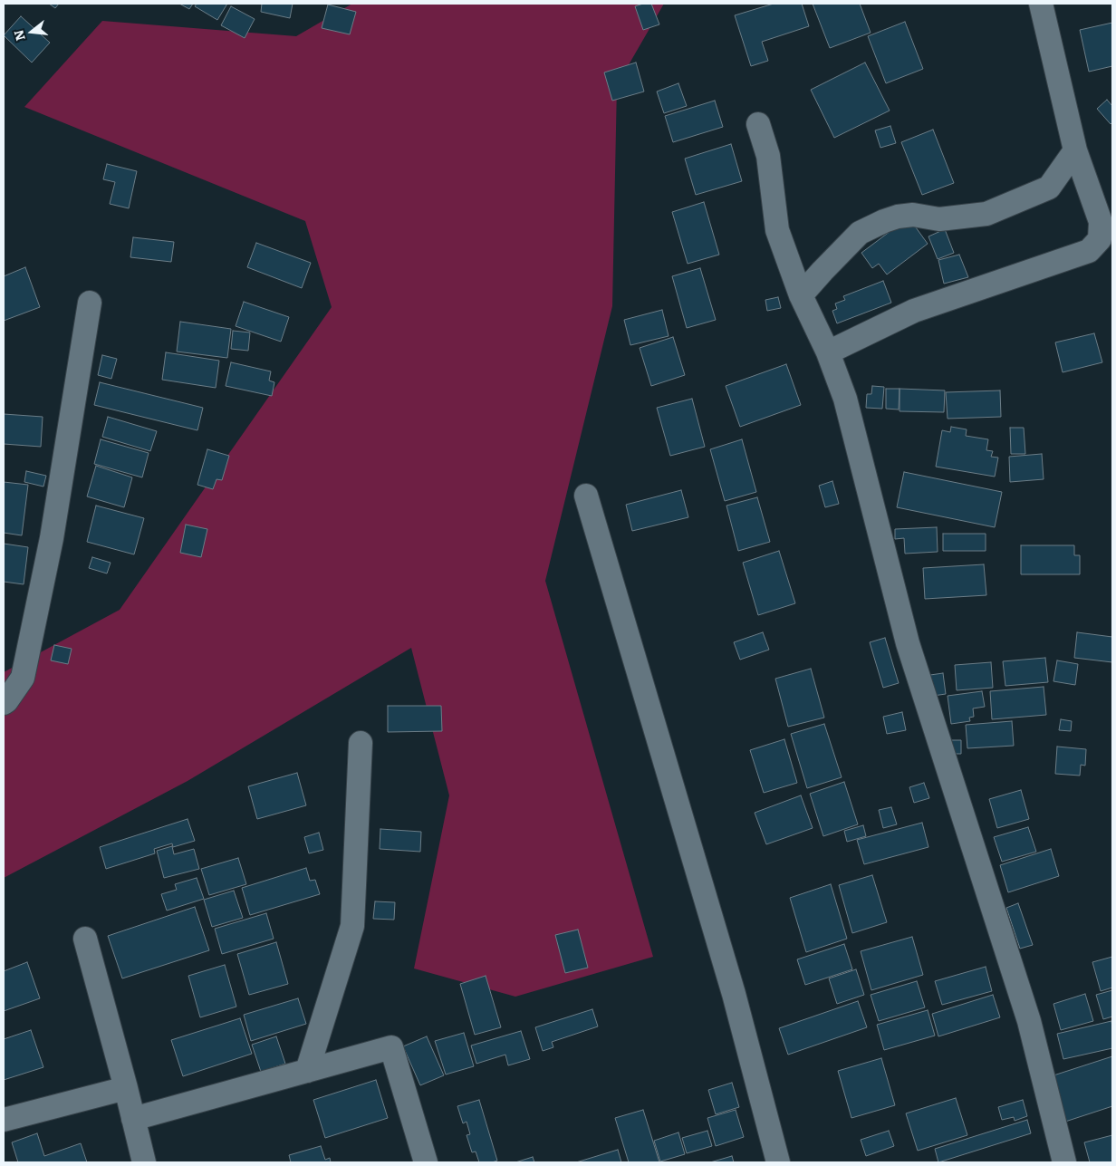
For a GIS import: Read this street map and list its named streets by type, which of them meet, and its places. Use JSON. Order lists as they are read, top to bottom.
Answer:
{
  "north": "left"
}
